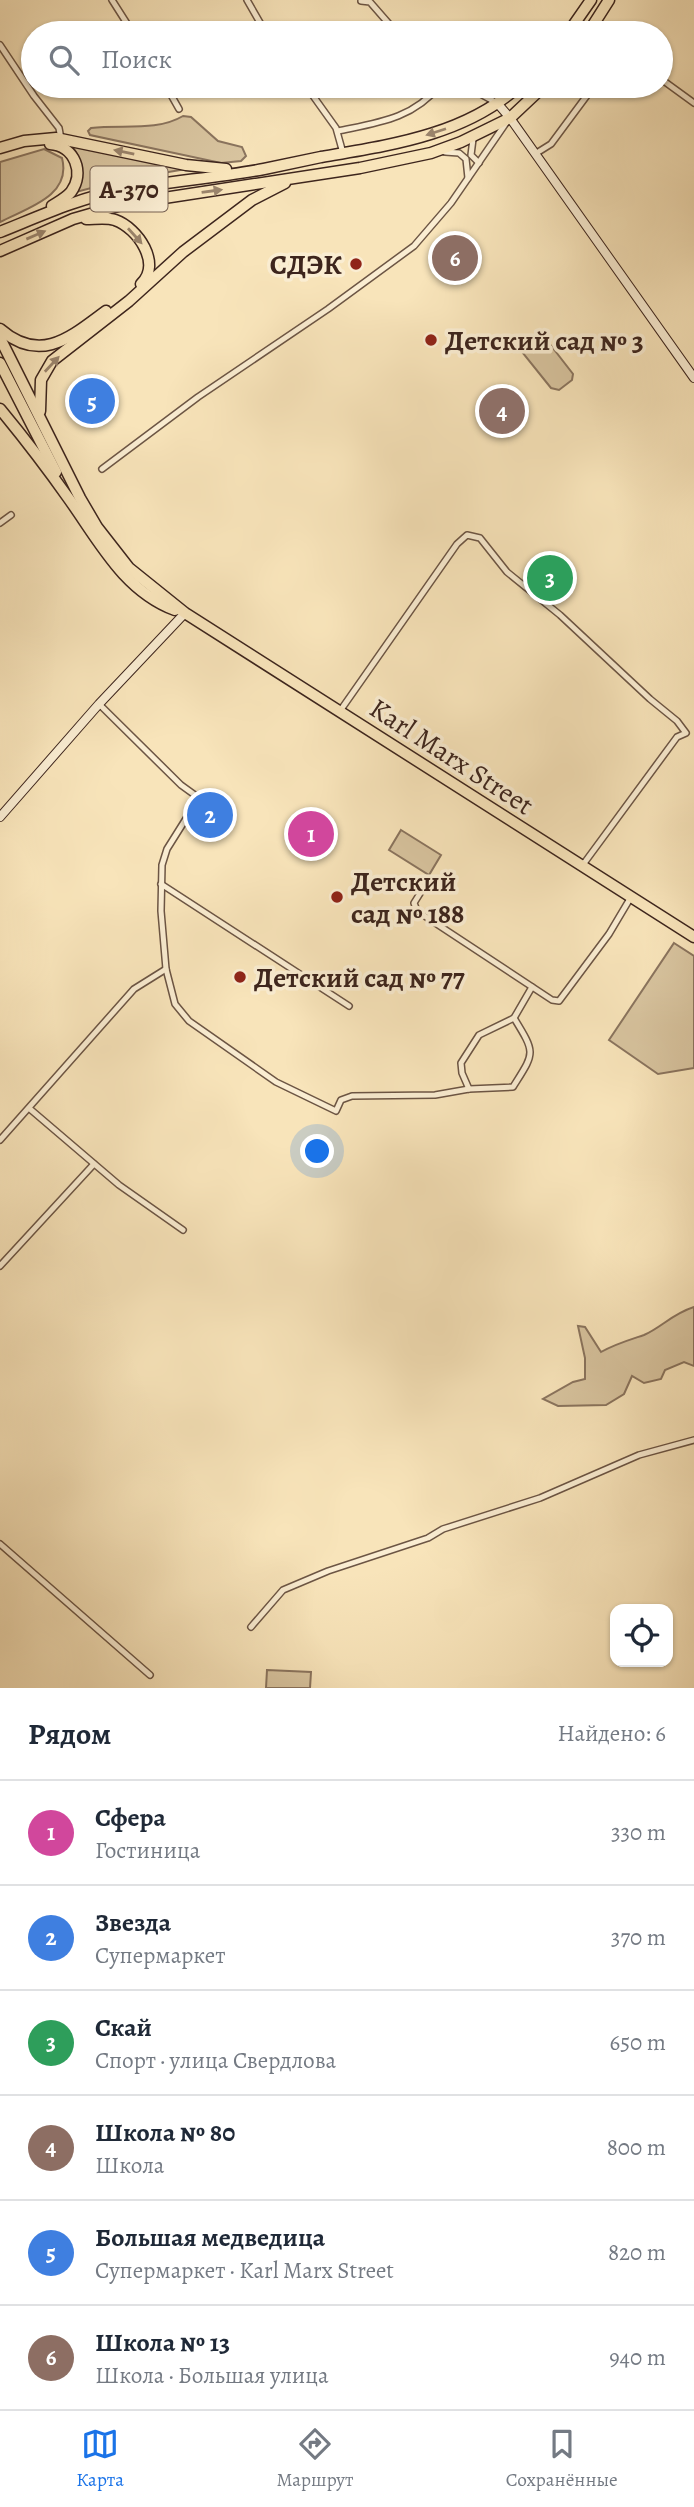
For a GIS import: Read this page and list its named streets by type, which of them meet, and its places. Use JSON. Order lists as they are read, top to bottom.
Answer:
{
  "streets": {
    "highway": ["А-370", "Karl Marx Street"]
  },
  "places": [
    "СДЭК",
    "Детский сад № 3",
    "Детский сад № 188",
    "Детский сад № 77"
  ],
  "page": {
    "search": "Поиск",
    "pins": [
      "6",
      "5",
      "4",
      "3",
      "2",
      "1"
    ],
    "heading": ["Рядом", "Найдено: 6"],
    "list": [
      {
        "mark": "1",
        "name": "Сфера",
        "note": "Гостиница",
        "value": "330 m"
      },
      {
        "mark": "2",
        "name": "Звезда",
        "note": "Супермаркет",
        "value": "370 m"
      },
      {
        "mark": "3",
        "name": "Скай",
        "note": "Спорт · улица Свердлова",
        "value": "650 m"
      },
      {
        "mark": "4",
        "name": "Школа № 80",
        "note": "Школа",
        "value": "800 m"
      },
      {
        "mark": "5",
        "name": "Большая медведица",
        "note": "Супермаркет · Karl Marx Street",
        "value": "820 m"
      },
      {
        "mark": "6",
        "name": "Школа № 13",
        "note": "Школа · Большая улица",
        "value": "940 m"
      }
    ],
    "nav": ["Карта", "Маршрут", "Сохранённые"]
  }
}
